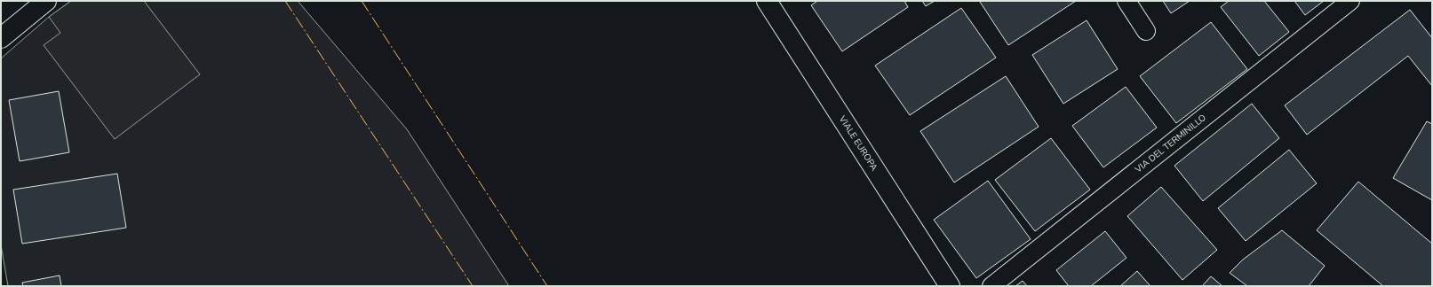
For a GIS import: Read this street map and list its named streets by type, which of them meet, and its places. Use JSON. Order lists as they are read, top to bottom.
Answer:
{
  "streets": {
    "street": ["VIALE EUROPA", "VIA DEL TERMINILLO"]
  }
}
